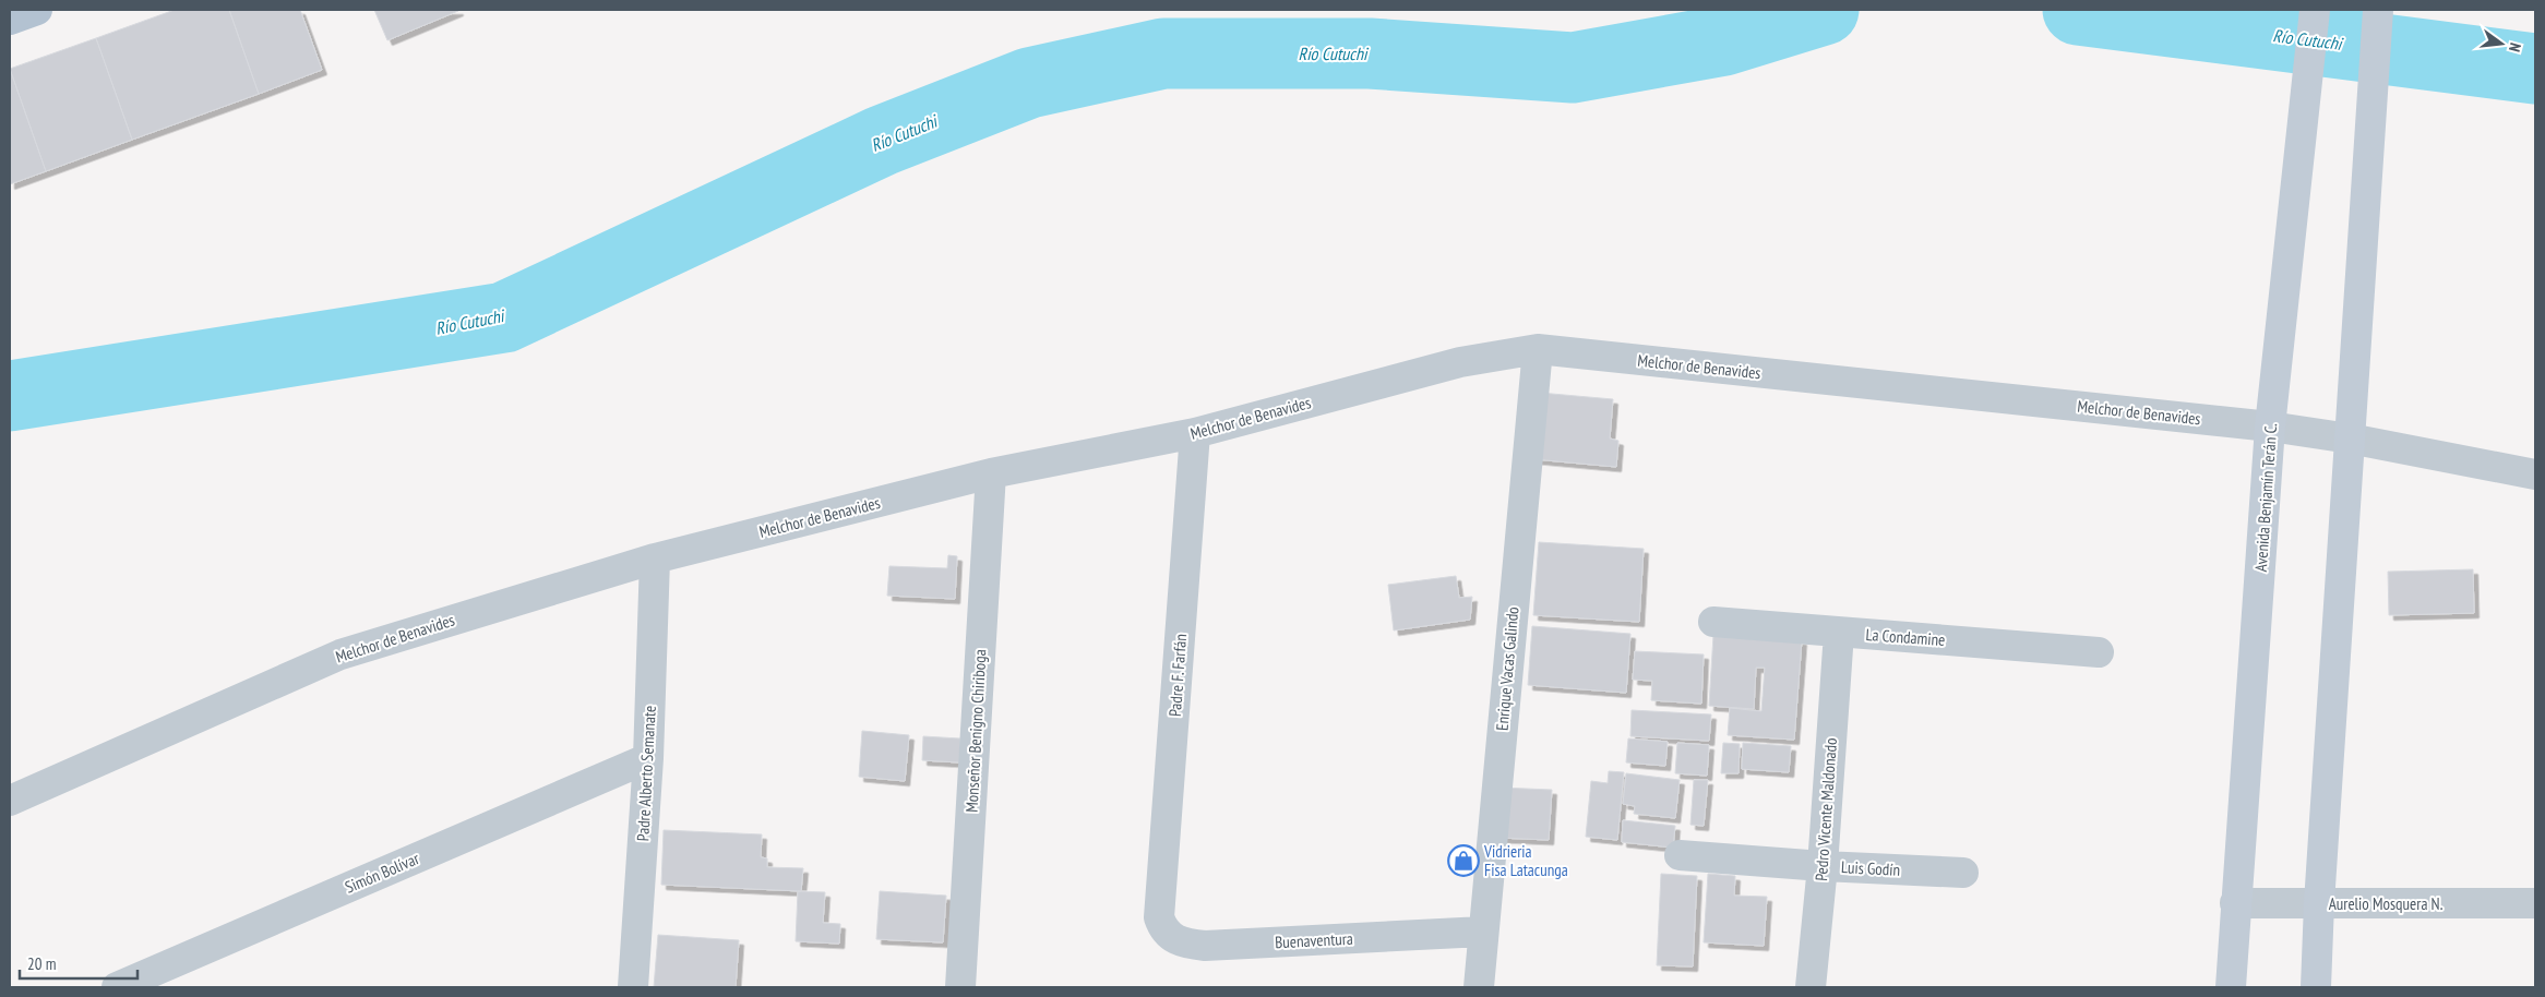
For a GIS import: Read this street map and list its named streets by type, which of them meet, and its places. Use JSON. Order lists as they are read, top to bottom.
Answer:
{
  "streets": {
    "main road": ["Avenida Benjamín Terán C."],
    "street": [
      "Melchor de Benavides",
      "La Condamine",
      "Enrique Vacas Galindo",
      "Padre F. Farfán",
      "Monseñor Benigno Chiriboga",
      "Padre Alberto Semanate",
      "Pedro Vicente Maldonado",
      "Luis Godín",
      "Simón Bolívar",
      "Aurelio Mosquera N.",
      "Buenaventura"
    ]
  },
  "crossings": [
    ["Melchor de Benavides", "Avenida Benjamín Terán C."],
    ["Melchor de Benavides", "Enrique Vacas Galindo"],
    ["Melchor de Benavides", "Padre F. Farfán"],
    ["Melchor de Benavides", "Monseñor Benigno Chiriboga"],
    ["Melchor de Benavides", "Padre Alberto Semanate"],
    ["Avenida Benjamín Terán C.", "Aurelio Mosquera N."],
    ["La Condamine", "Pedro Vicente Maldonado"],
    ["Enrique Vacas Galindo", "Buenaventura"],
    ["Padre F. Farfán", "Buenaventura"],
    ["Padre Alberto Semanate", "Simón Bolívar"],
    ["Pedro Vicente Maldonado", "Luis Godín"]
  ],
  "water": ["Río Cutuchi"],
  "places": {
    "shop": ["Vidrieria Fisa Latacunga"]
  },
  "scale_bar": "20 m",
  "north": "right"
}
